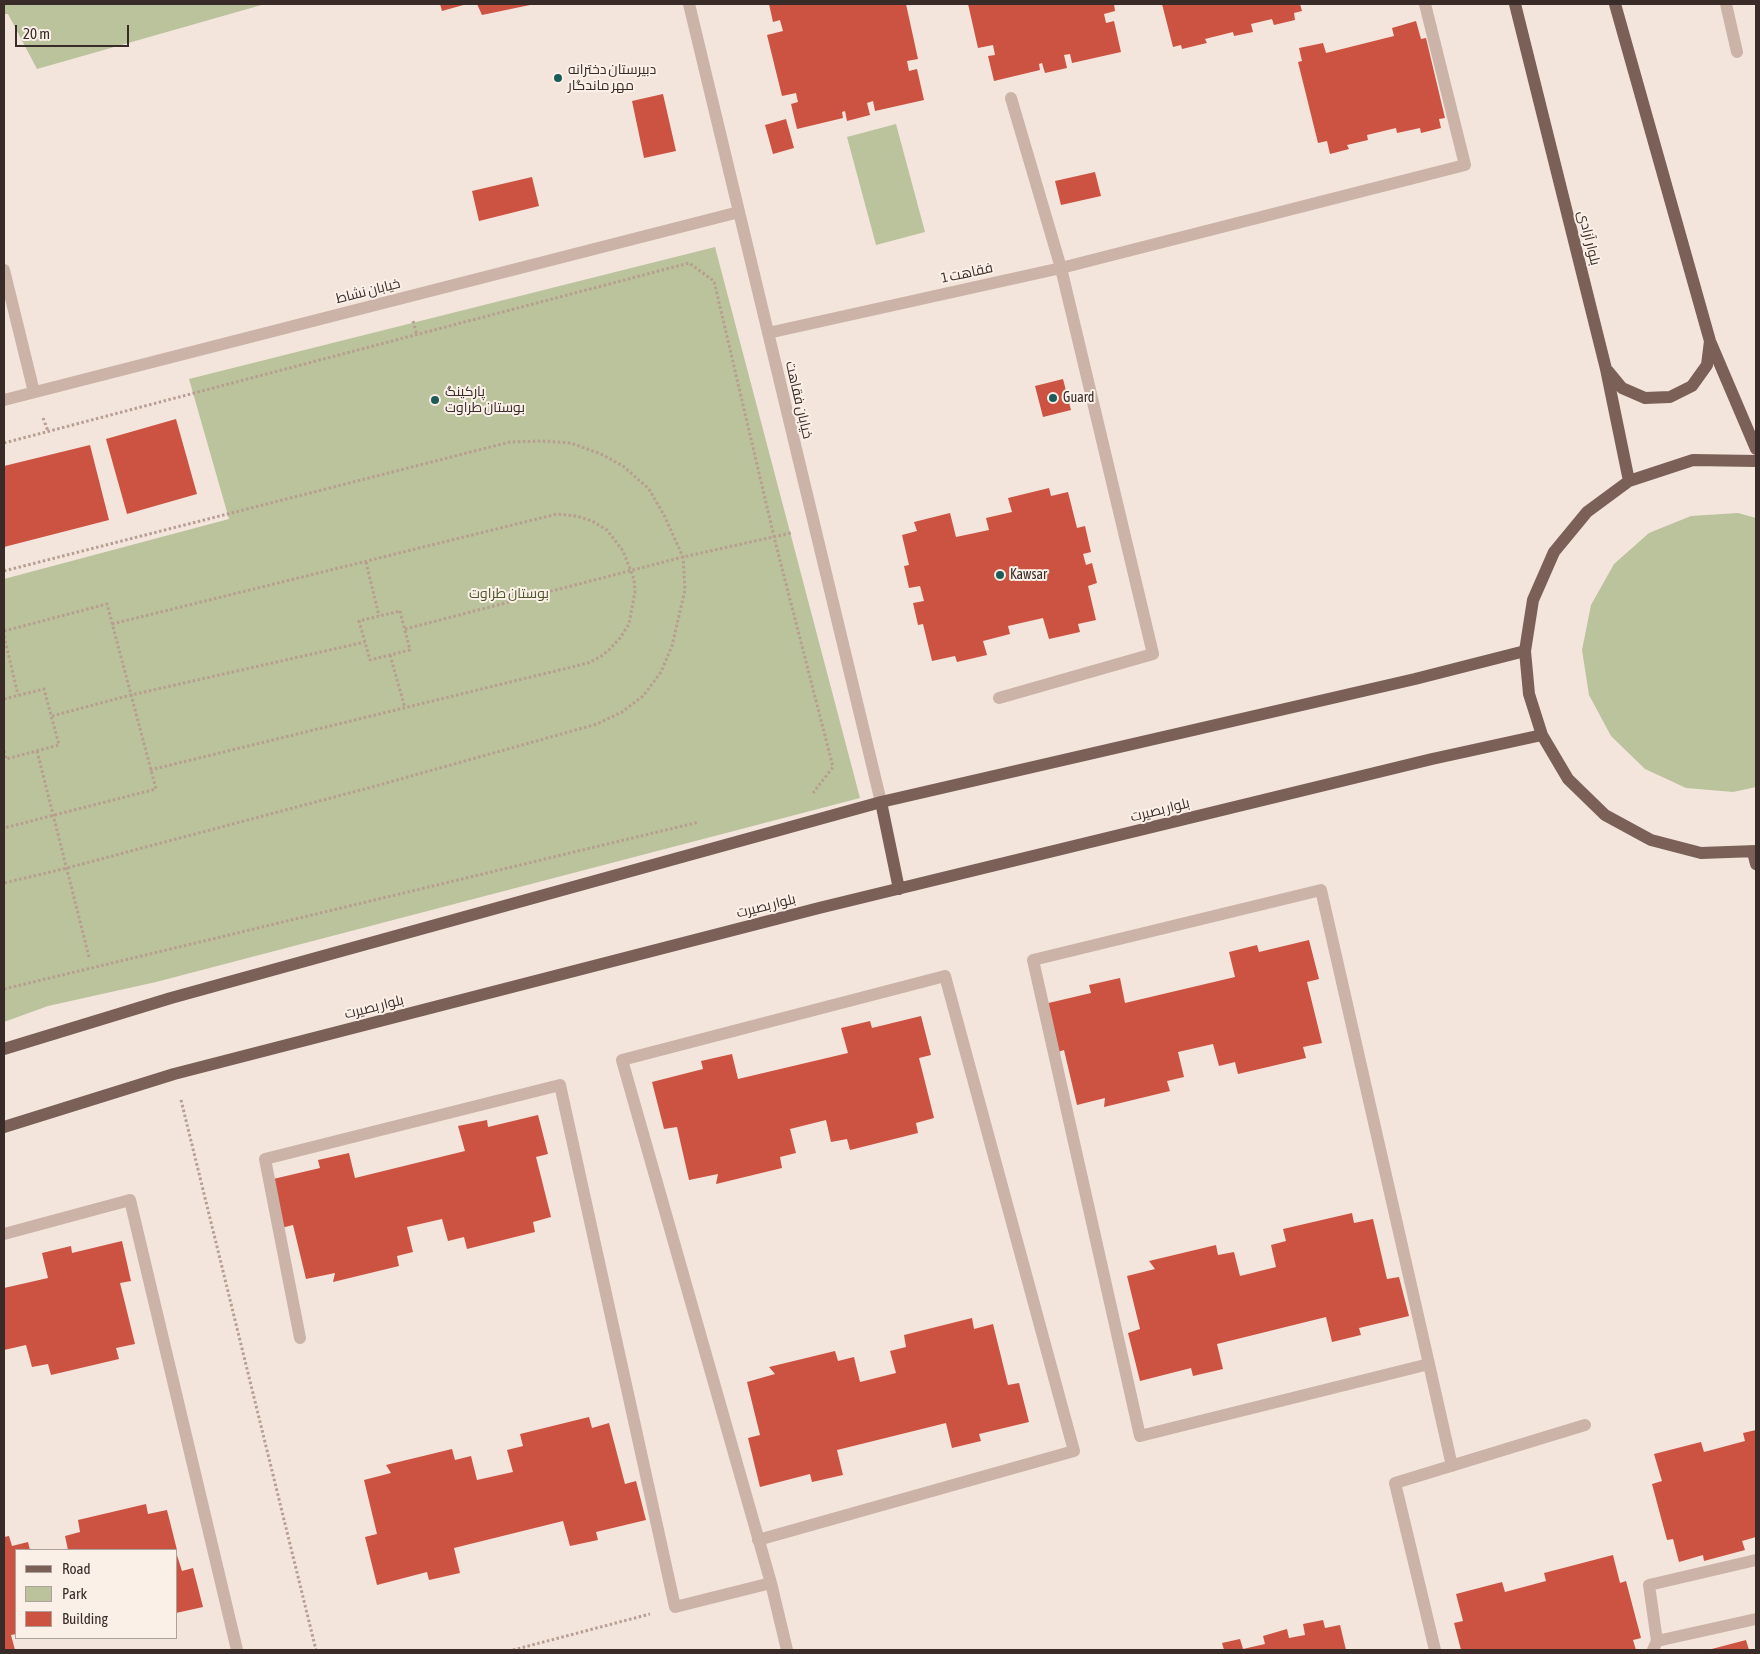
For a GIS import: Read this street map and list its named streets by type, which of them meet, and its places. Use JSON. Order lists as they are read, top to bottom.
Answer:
{
  "streets": {
    "main road": ["بلوار آزادی", "بلوار بصیرت"],
    "street": ["فقاهت 1", "خیابان نشاط", "خیابان فقاهت"]
  },
  "crossings": [
    ["فقاهت 1", "خیابان فقاهت"],
    ["خیابان نشاط", "خیابان فقاهت"]
  ],
  "parks": ["بوستان طراوت"],
  "places": [
    "دبیرستان دخترانه مهر ماندگار",
    "Guard",
    "پارکینگ بوستان طراوت",
    "Kawsar"
  ],
  "legend": ["Road", "Park", "Building"],
  "scale_bar": "20 m"
}
